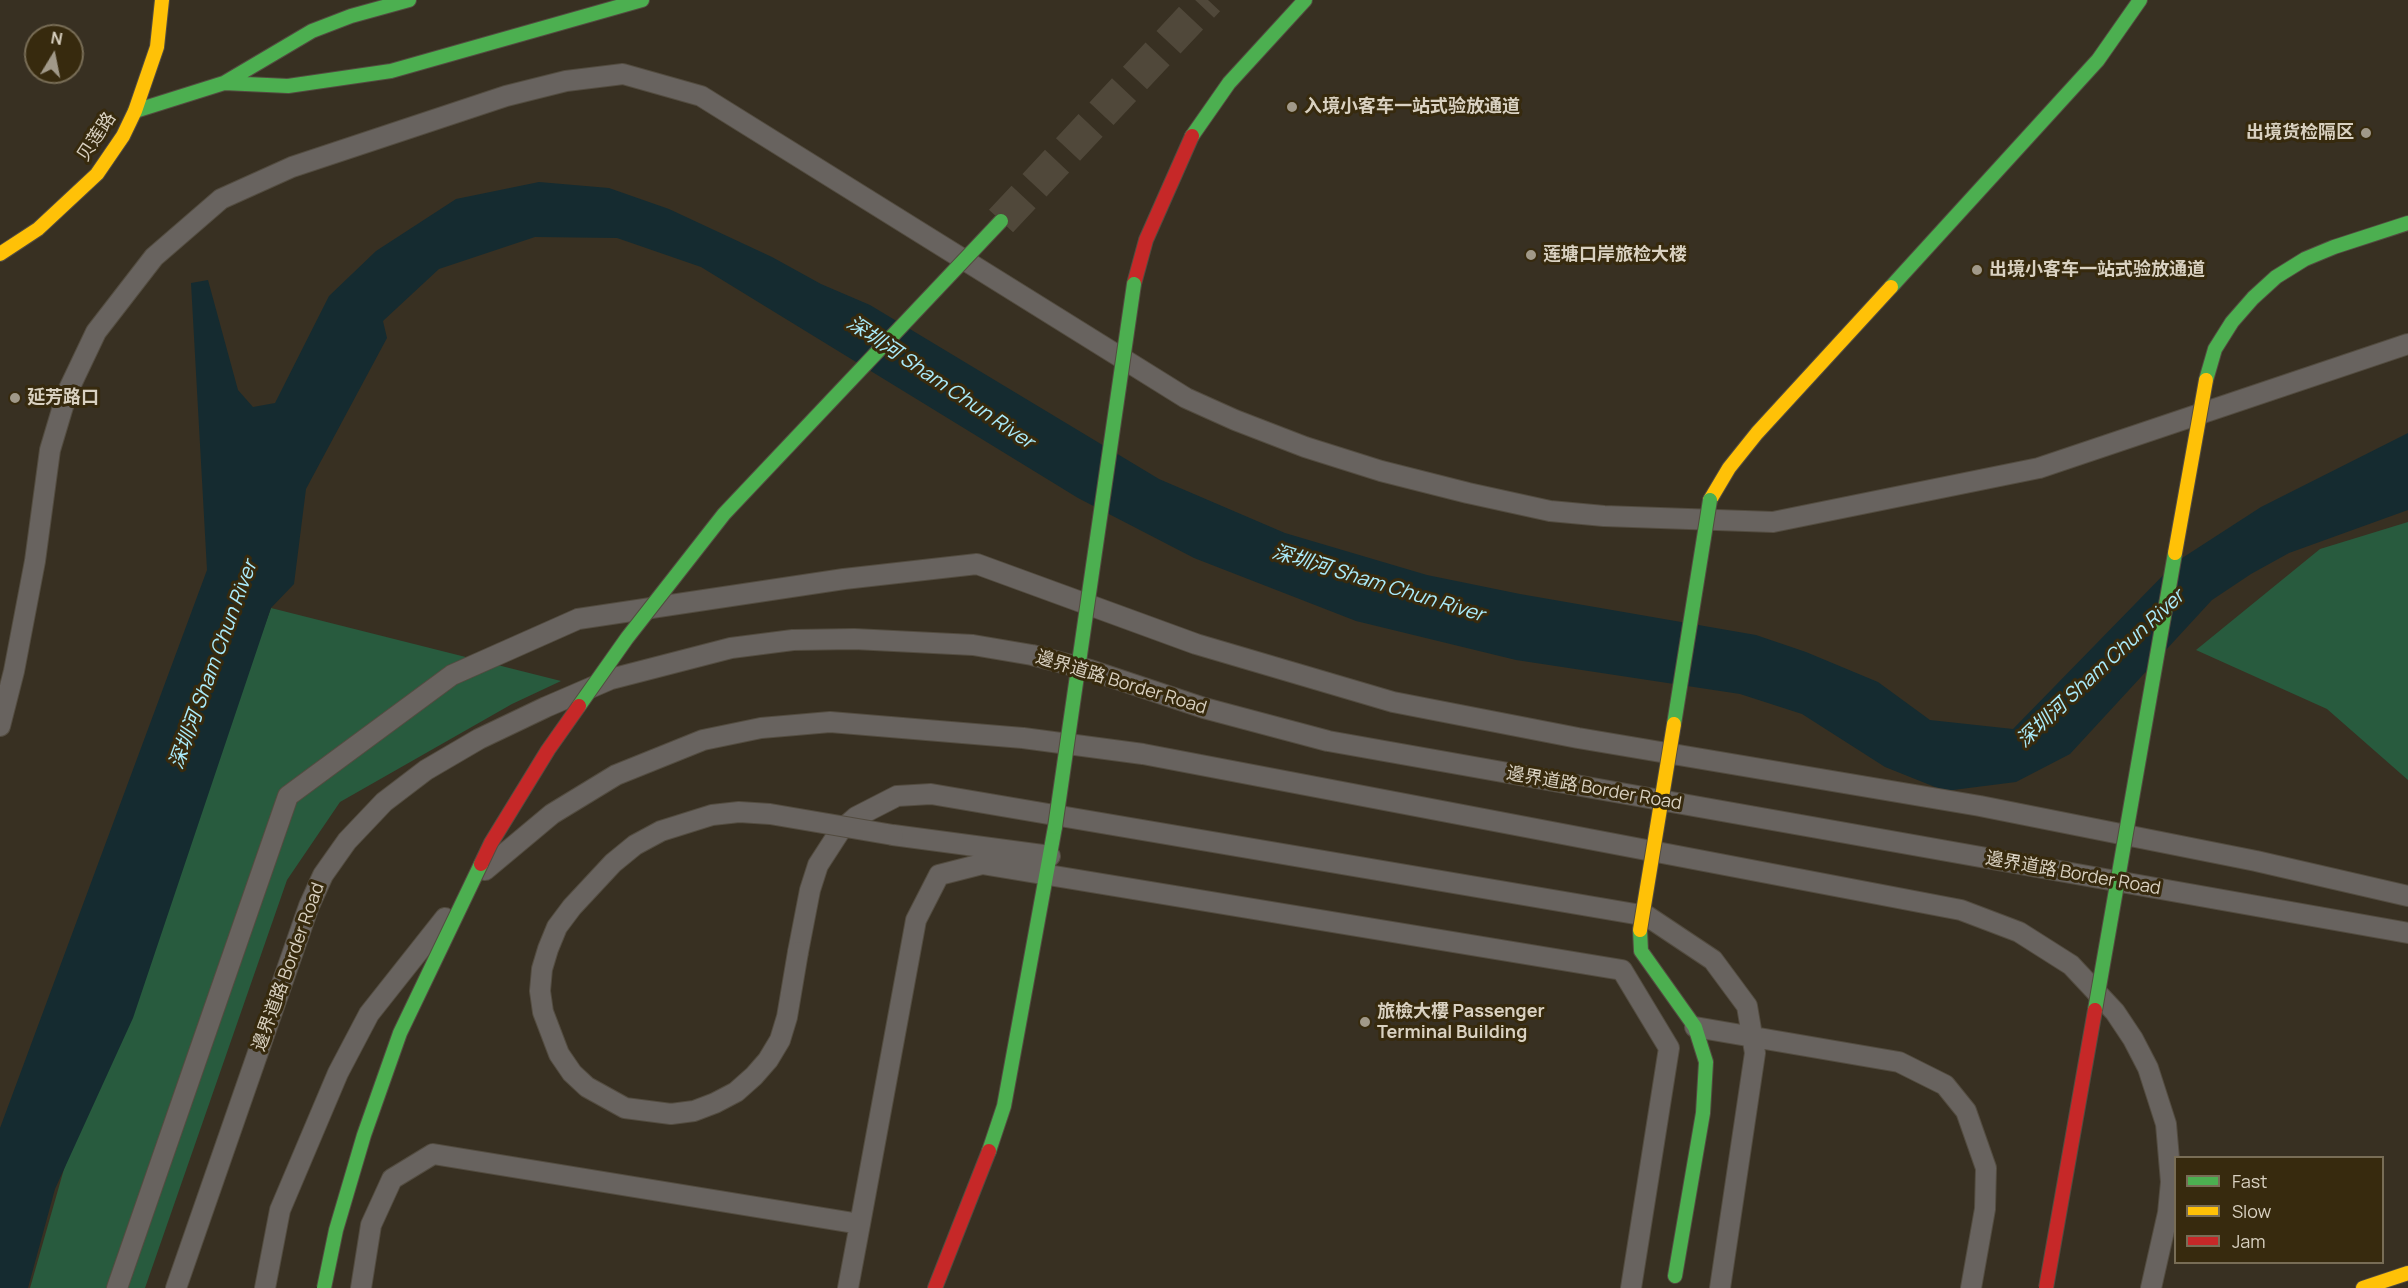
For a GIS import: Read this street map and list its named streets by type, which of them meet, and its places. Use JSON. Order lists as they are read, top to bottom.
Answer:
{
  "streets": {
    "main road": ["贝莲路"],
    "lane": ["邊界道路 Border Road"]
  },
  "water": ["深圳河 Sham Chun River"],
  "places": [
    "入境小客车一站式验放通道",
    "出境货检隔区",
    "莲塘口岸旅检大楼",
    "出境小客车一站式验放通道",
    "延芳路口",
    "旅檢大樓 Passenger Terminal Building"
  ],
  "legend": ["Fast", "Slow", "Jam"],
  "north": "top"
}
